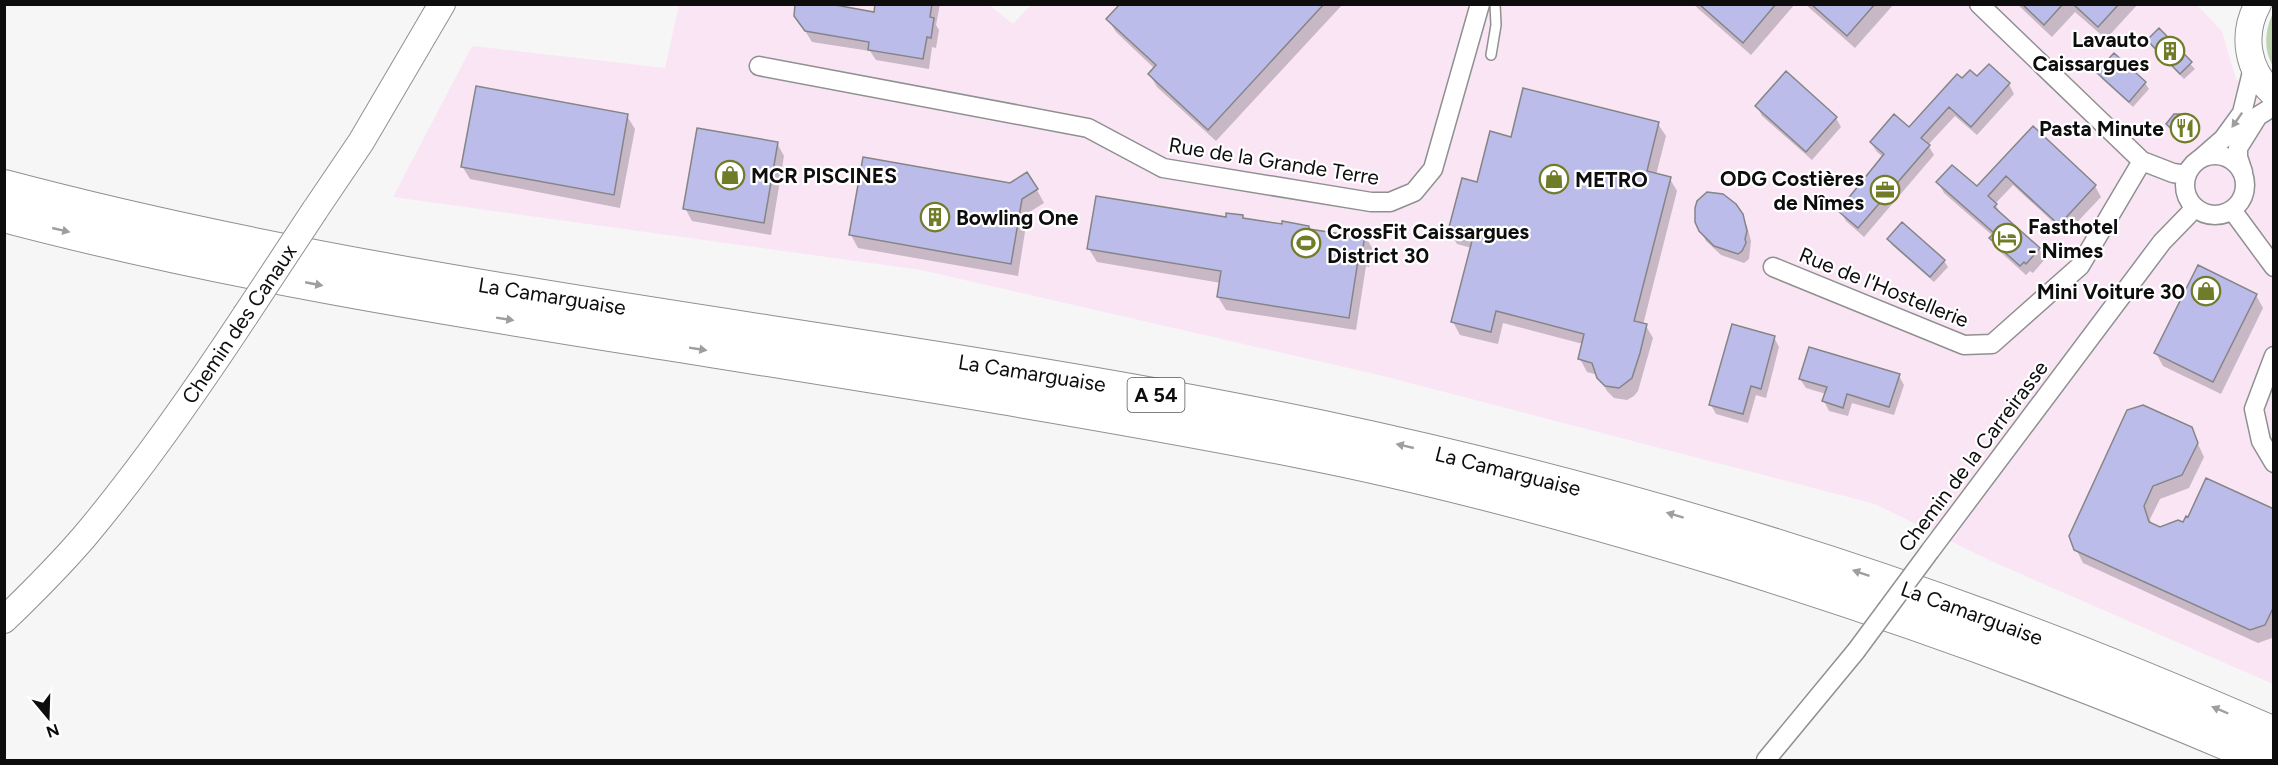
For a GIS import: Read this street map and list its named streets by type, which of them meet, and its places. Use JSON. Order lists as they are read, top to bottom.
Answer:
{
  "streets": {
    "highway": ["La Camarguaise", "A 54"],
    "main road": ["Chemin des Canaux"],
    "street": ["Rue de la Grande Terre", "Rue de l'Hostellerie", "Chemin de la Carreirasse"]
  },
  "places": {
    "building": ["Lavauto Caissargues", "Bowling One"],
    "restaurant": ["Pasta Minute"],
    "shop": ["MCR PISCINES", "METRO", "Mini Voiture 30"],
    "office": ["ODG Costières de Nîmes"],
    "hotel": ["Fasthotel - Nimes"],
    "sports": ["CrossFit Caissargues District 30"]
  },
  "north": "bottom"
}
